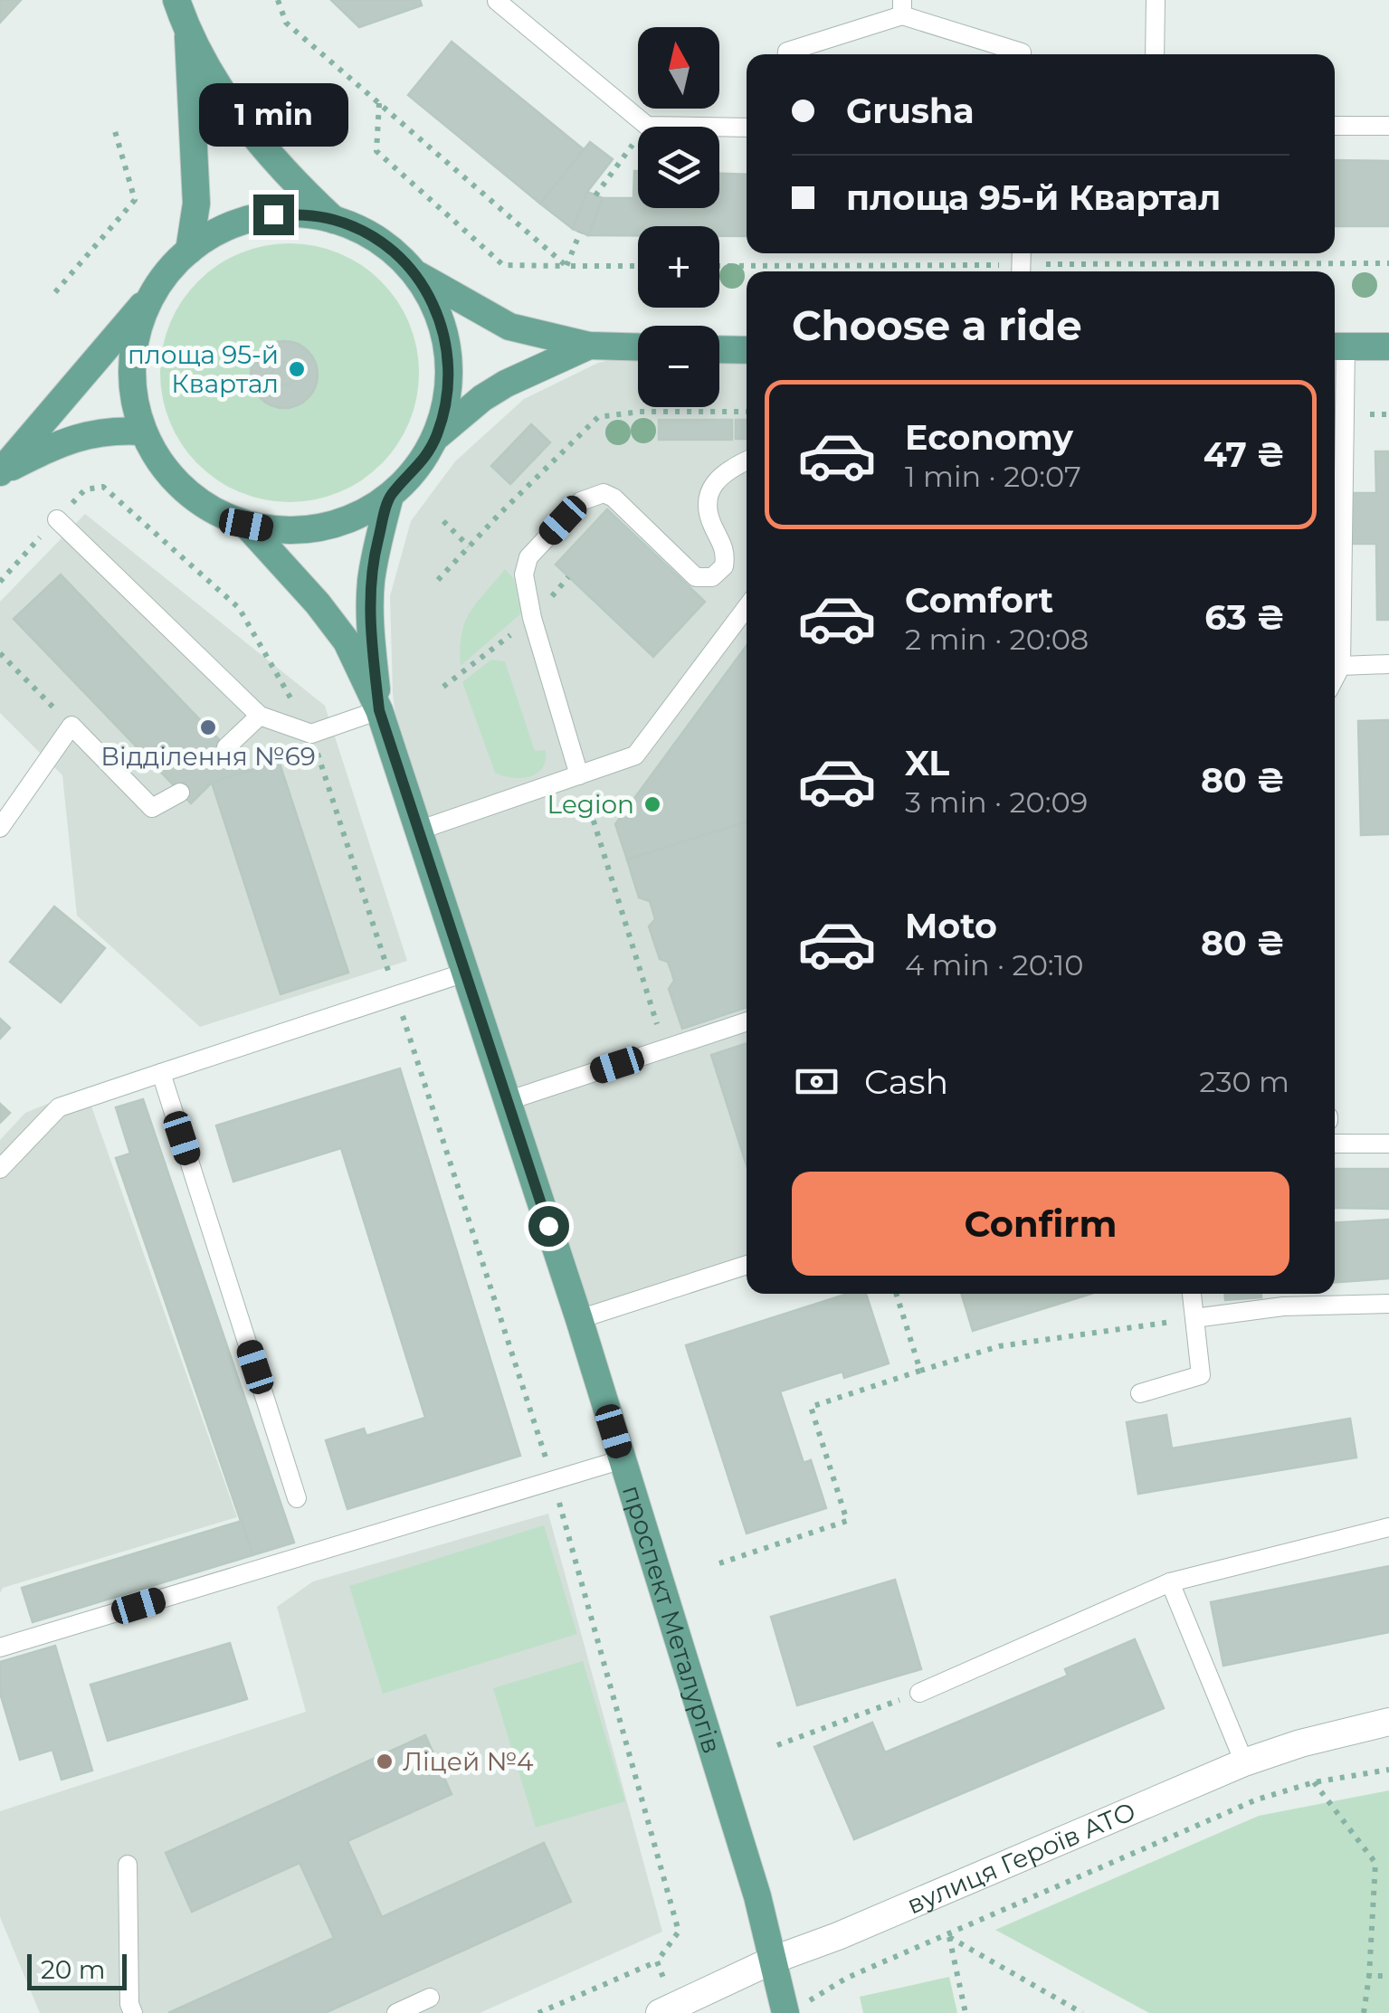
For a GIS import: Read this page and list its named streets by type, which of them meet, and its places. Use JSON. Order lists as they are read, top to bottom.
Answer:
{
  "streets": {
    "main road": ["проспект Металургів"],
    "street": ["вулиця Героїв АТО"]
  },
  "crossings": [
    ["проспект Металургів", "вулиця Героїв АТО"]
  ],
  "places": [
    "площа 95-й Квартал",
    "Відділення №69",
    "Legion",
    "Ліцей №4"
  ],
  "scale_bar": "20 m",
  "north": "top",
  "page": {
    "map_buttons": ["+", "−"],
    "banner": ["Grusha", "площа 95-й Квартал"],
    "bubble": "1 min",
    "heading": "Choose a ride",
    "list": [
      {
        "name": "Economy",
        "note": "1 min · 20:07",
        "value": "47 ₴"
      },
      {
        "name": "Comfort",
        "note": "2 min · 20:08",
        "value": "63 ₴"
      },
      {
        "name": "XL",
        "note": "3 min · 20:09",
        "value": "80 ₴"
      },
      {
        "name": "Moto",
        "note": "4 min · 20:10",
        "value": "80 ₴"
      }
    ],
    "pay": ["Cash", "230 m"],
    "buttons": "Confirm",
    "scale": "20 m"
  }
}
